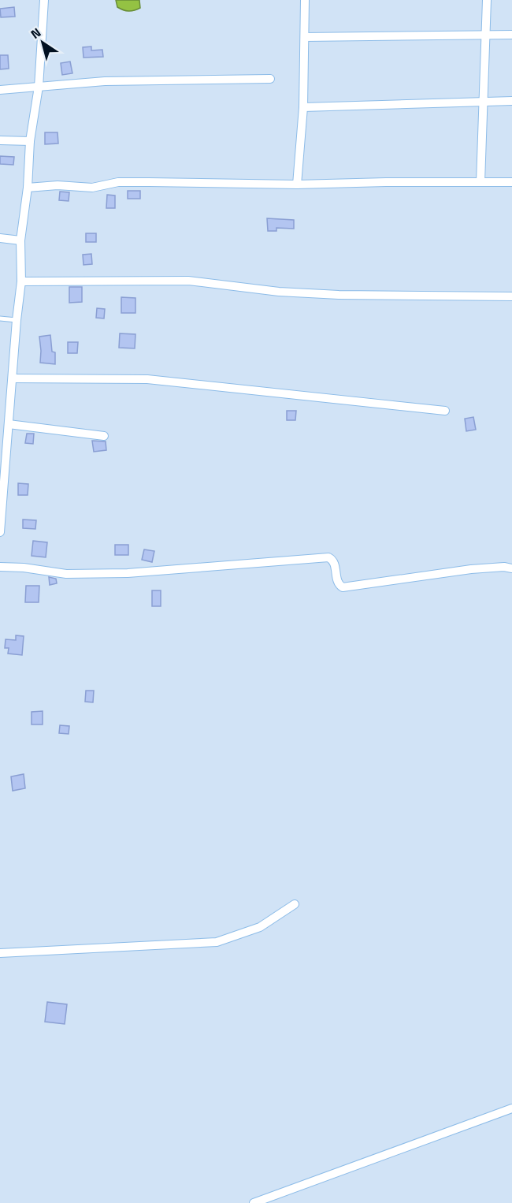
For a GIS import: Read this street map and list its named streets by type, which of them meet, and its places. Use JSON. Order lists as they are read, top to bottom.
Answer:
{
  "north": "top left"
}
